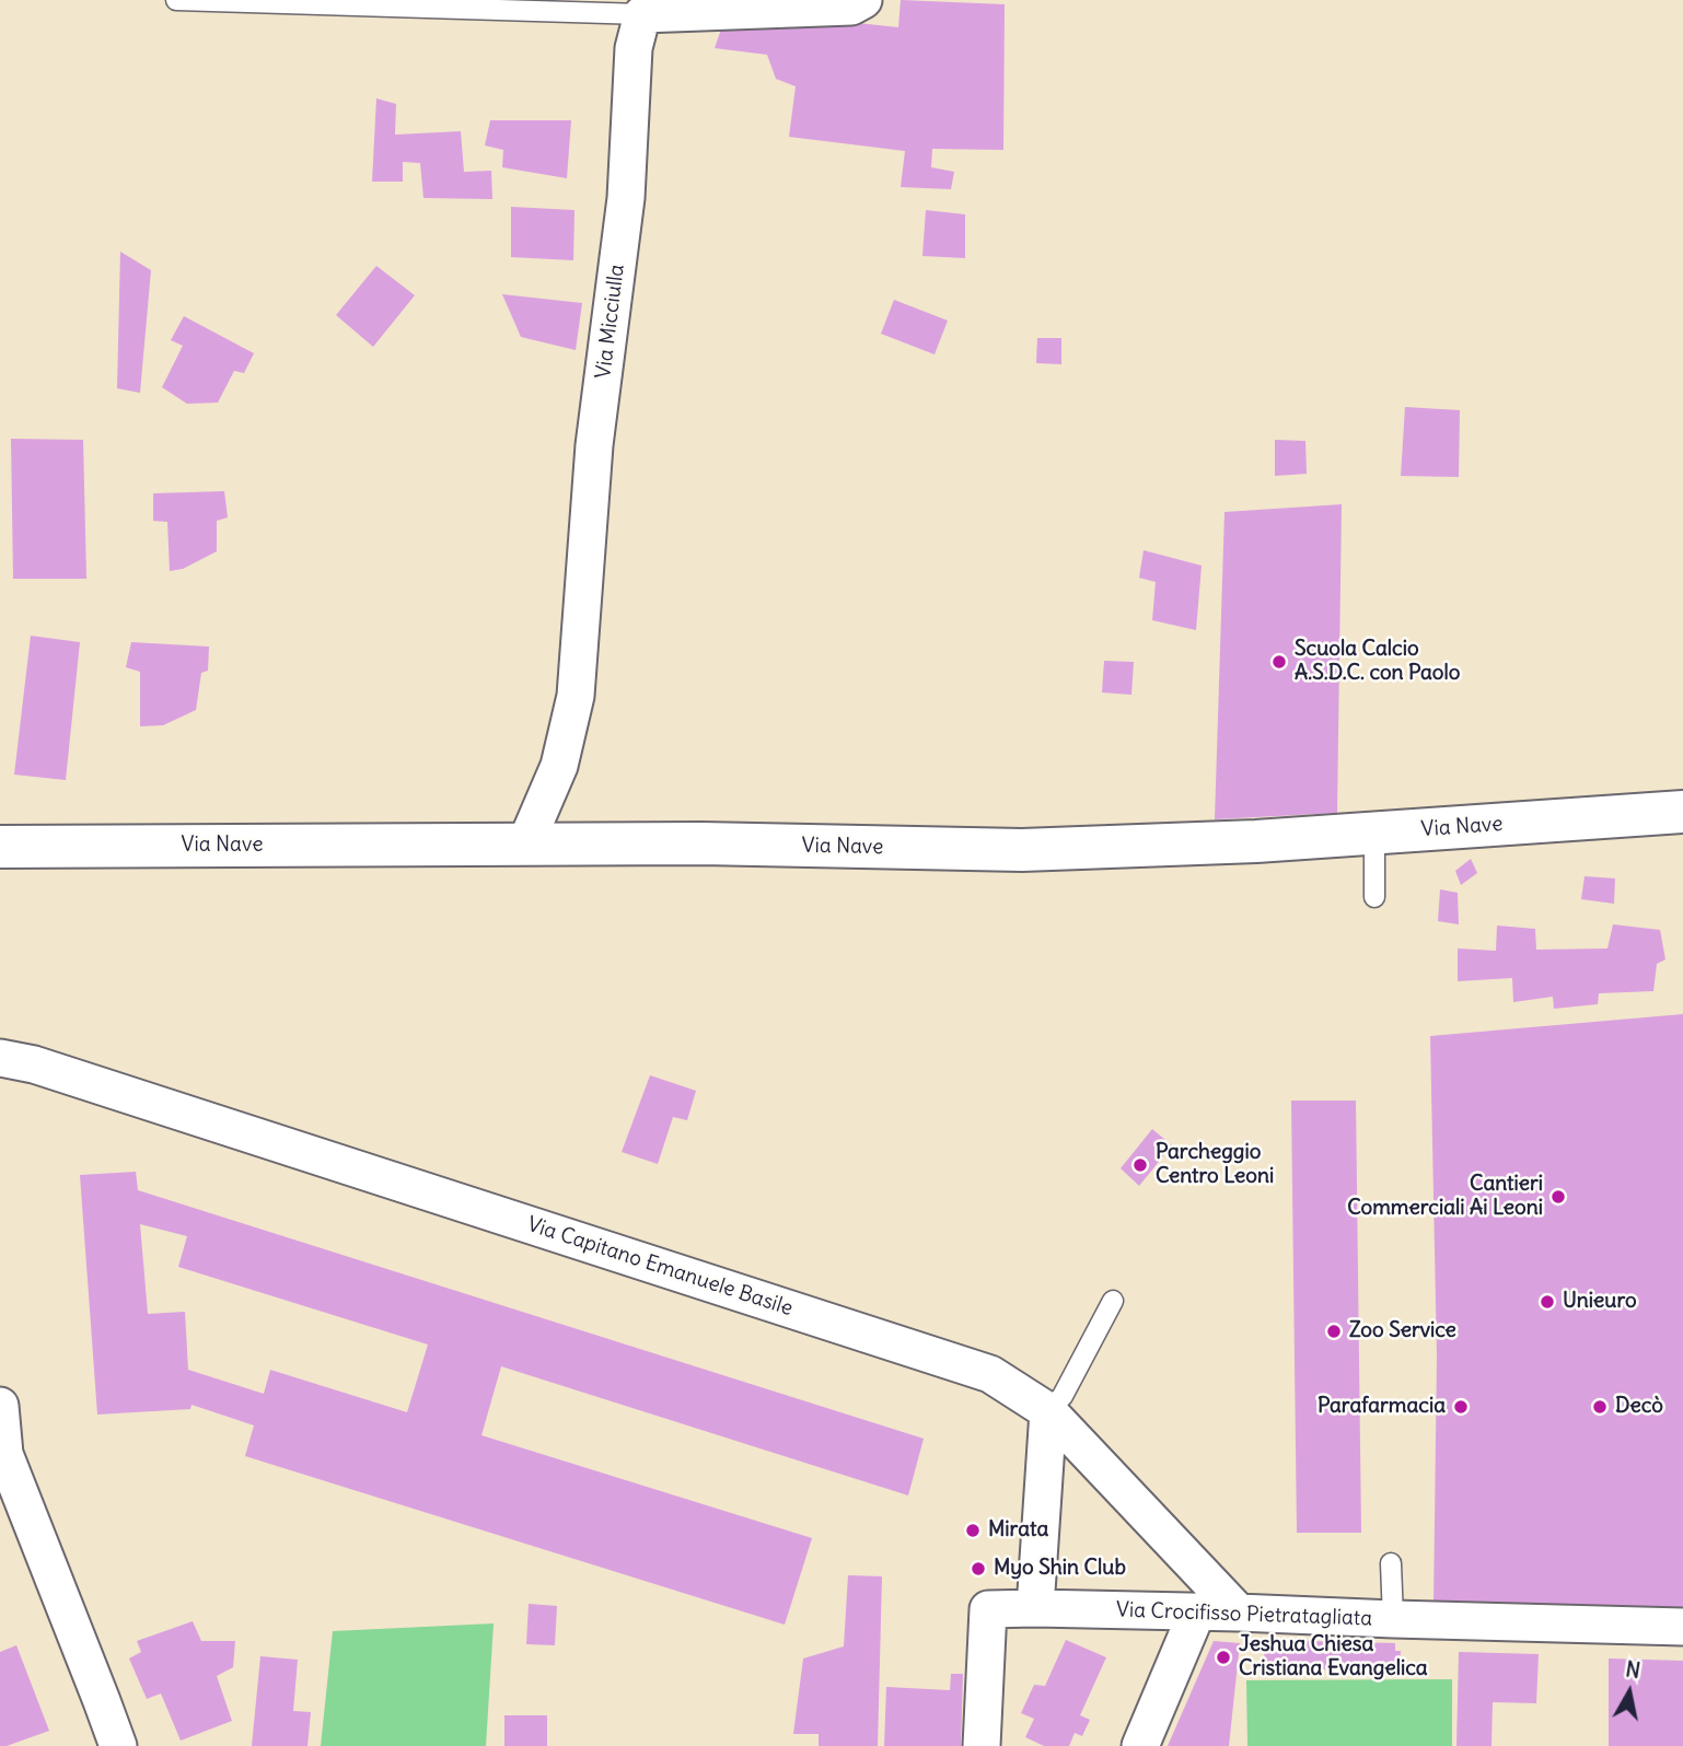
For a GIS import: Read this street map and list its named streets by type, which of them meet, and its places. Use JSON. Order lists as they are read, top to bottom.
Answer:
{
  "streets": {
    "street": [
      "Via Micciulla",
      "Via Nave",
      "Via Capitano Emanuele Basile",
      "Via Crocifisso Pietratagliata"
    ]
  },
  "crossings": [
    ["Via Micciulla", "Via Nave"],
    ["Via Capitano Emanuele Basile", "Via Crocifisso Pietratagliata"]
  ],
  "places": [
    "Scuola Calcio A.S.D.C. con Paolo",
    "Parcheggio Centro Leoni",
    "Cantieri Commerciali Ai Leoni",
    "Unieuro",
    "Zoo Service",
    "Parafarmacia",
    "Decò",
    "Mirata",
    "Myo Shin Club",
    "Jeshua Chiesa Cristiana Evangelica"
  ],
  "north": "top"
}
